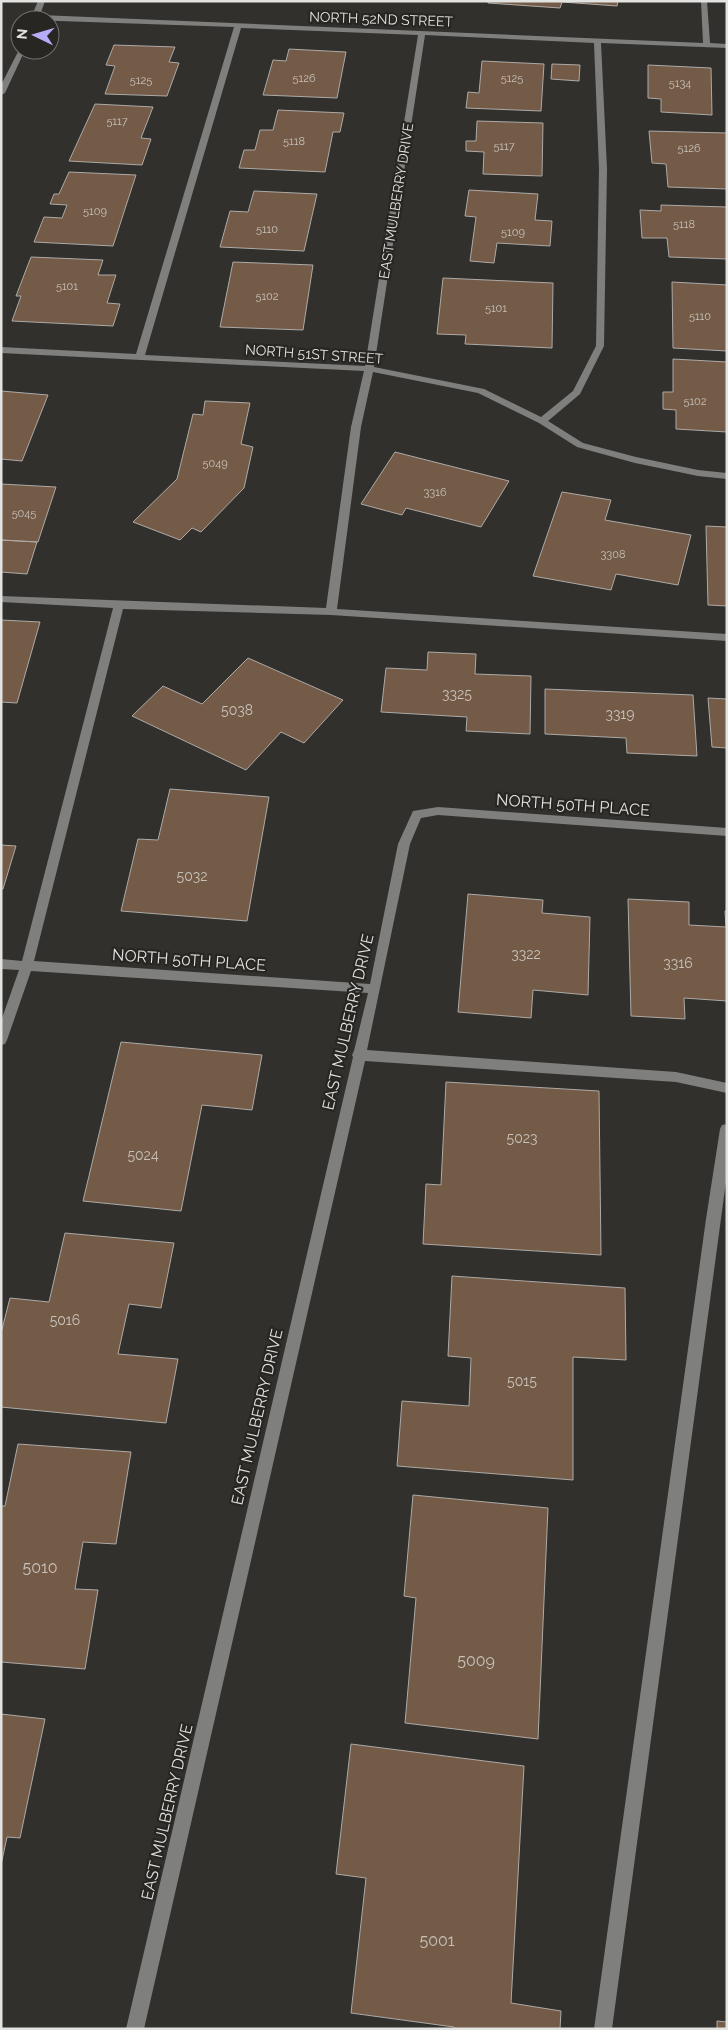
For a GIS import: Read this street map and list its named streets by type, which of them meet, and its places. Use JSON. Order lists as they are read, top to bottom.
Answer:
{
  "streets": {
    "street": [
      "NORTH 52ND STREET",
      "EAST MULBERRY DRIVE",
      "NORTH 51ST STREET",
      "NORTH 50TH PLACE"
    ]
  },
  "crossings": [
    ["NORTH 52ND STREET", "EAST MULBERRY DRIVE"],
    ["EAST MULBERRY DRIVE", "NORTH 51ST STREET"],
    ["EAST MULBERRY DRIVE", "NORTH 50TH PLACE"]
  ],
  "house_numbers": [
    "5126",
    "5125",
    "5125",
    "5134",
    "5117",
    "5118",
    "5117",
    "5126",
    "5109",
    "5118",
    "5110",
    "5109",
    "5101",
    "5102",
    "5101",
    "5110",
    "5102",
    "5049",
    "3316",
    "5045",
    "3308",
    "3325",
    "5038",
    "3319",
    "5032",
    "3322",
    "3316",
    "5023",
    "5024",
    "5016",
    "5015",
    "5010",
    "5009",
    "5001"
  ],
  "north": "left"
}
